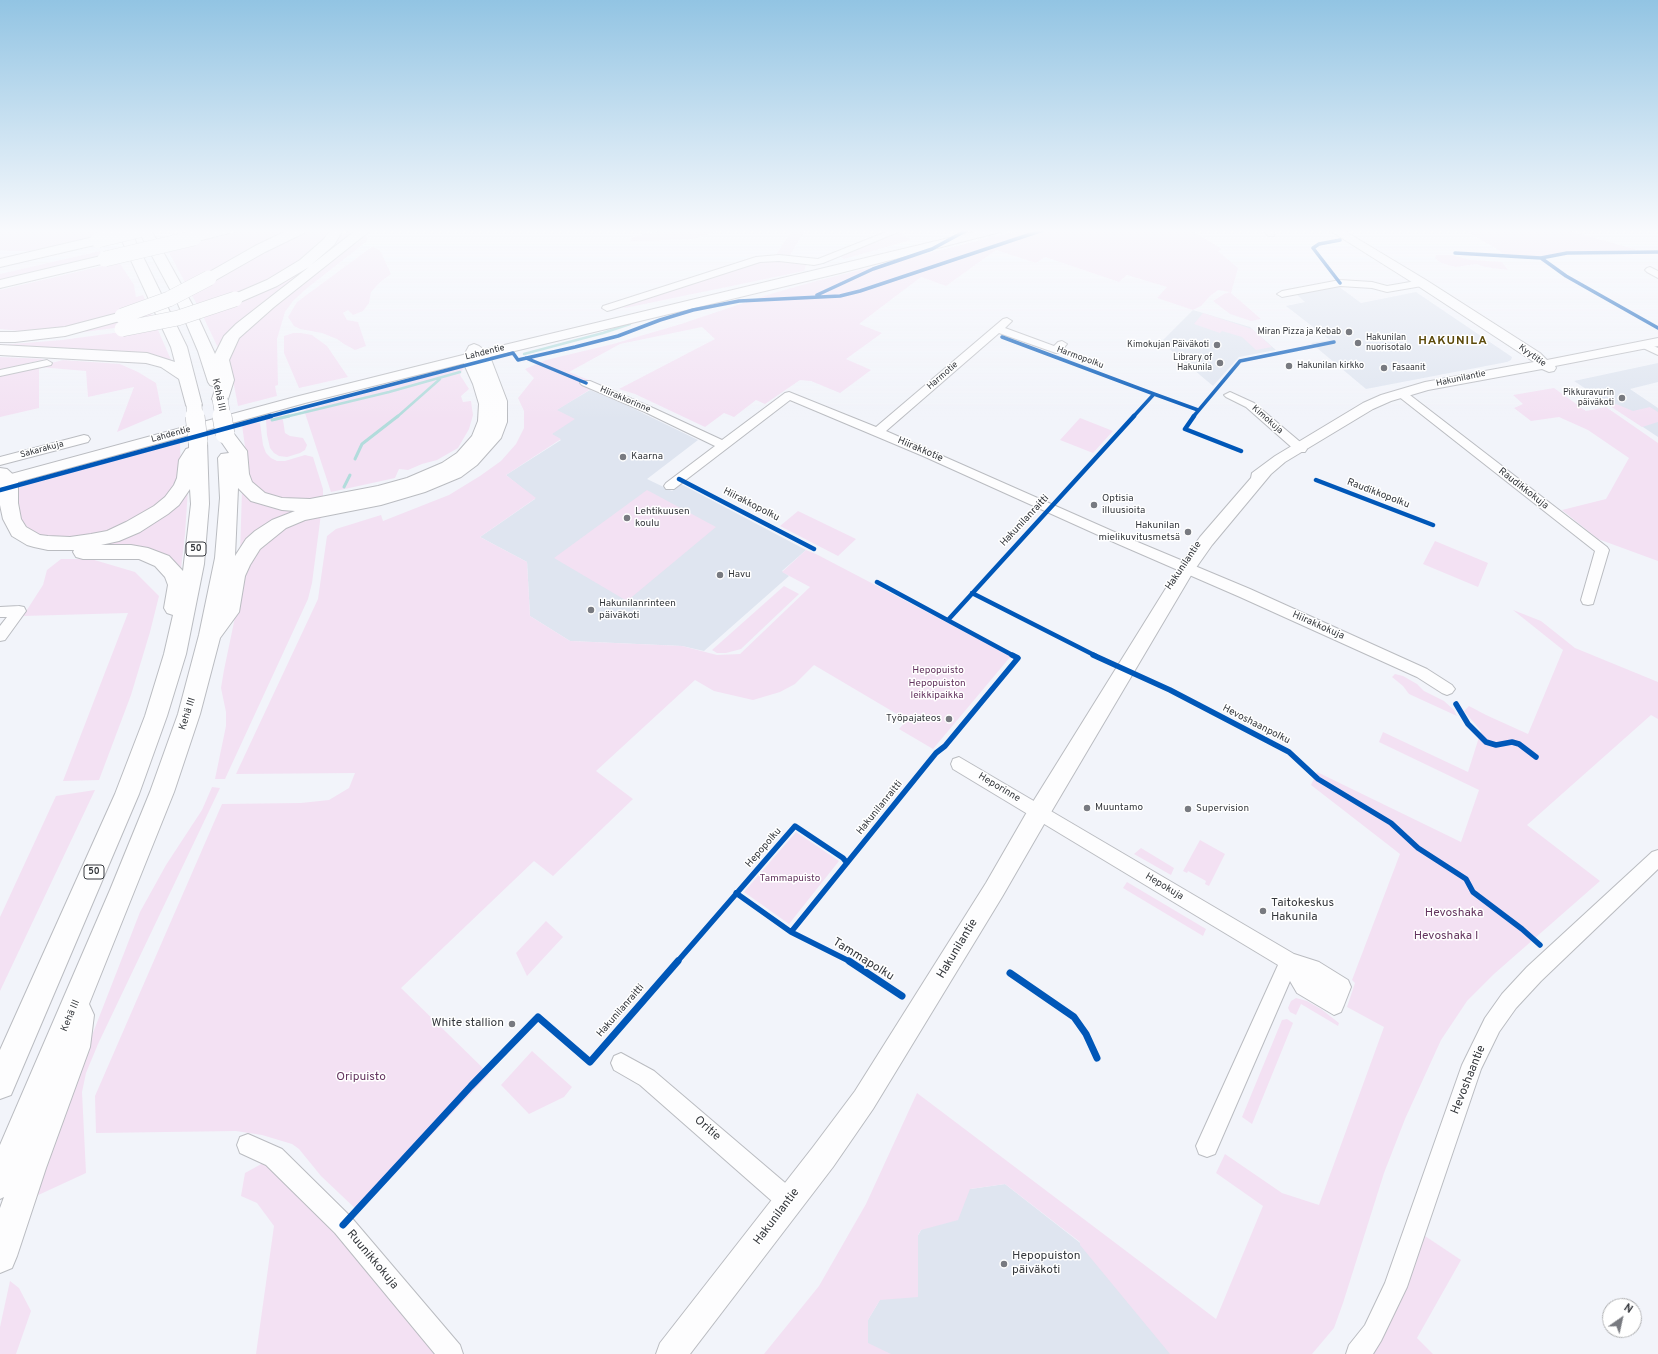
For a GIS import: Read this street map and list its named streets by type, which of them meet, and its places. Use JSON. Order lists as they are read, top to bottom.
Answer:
{
  "streets": {
    "highway": ["Kehä III", "50"],
    "main road": ["Lahdentie", "Kyytitie", "Hakunilantie"],
    "street": [
      "Harmotie",
      "Hiirakkorinne",
      "Kimokuja",
      "Sakarakuja",
      "Hiirakkotie",
      "Raudikkokuja",
      "Hiirakkokuja",
      "Heporinne",
      "Hepokuja",
      "Hevoshaantie",
      "Oritie",
      "Ruunikkokuja"
    ],
    "cycle path": [
      "Harmopolku",
      "Raudikkopolku",
      "Hiirakkopolku",
      "Hakunilanraitti",
      "Hevoshaanpolku",
      "Hepopolku",
      "Tammapolku"
    ]
  },
  "crossings": [
    ["Lahdentie", "Sakarakuja"],
    ["Kyytitie", "Hakunilantie"],
    ["Harmotie", "Hiirakkotie"],
    ["Hakunilantie", "Kimokuja"],
    ["Hakunilantie", "Hiirakkotie"],
    ["Hakunilantie", "Raudikkokuja"],
    ["Hakunilantie", "Hiirakkokuja"],
    ["Hakunilantie", "Heporinne"],
    ["Hakunilantie", "Hepokuja"],
    ["Hakunilantie", "Oritie"],
    ["Hiirakkorinne", "Hiirakkotie"],
    ["Hiirakkotie", "Hiirakkokuja"],
    ["Heporinne", "Hepokuja"]
  ],
  "districts": ["HAKUNILA"],
  "parks": [
    "Hepopuisto",
    "Hepopuiston leikkipaikka",
    "Tammapuisto",
    "Hevoshaka",
    "Hevoshaka I",
    "Oripuisto"
  ],
  "places": [
    "Miran Pizza ja Kebab",
    "Hakunilan nuorisotalo",
    "Kimokujan Päiväkoti",
    "Library of Hakunila",
    "Hakunilan kirkko",
    "Fasaanit",
    "Pikkuravurin päiväkoti",
    "Kaarna",
    "Optisia illuusioita",
    "Lehtikuusen koulu",
    "Hakunilan mielikuvitusmetsä",
    "Havu",
    "Hakunilanrinteen päiväkoti",
    "Työpajateos",
    "Muuntamo",
    "Supervision",
    "Taitokeskus Hakunila",
    "White stallion",
    "Hepopuiston päiväkoti"
  ],
  "north": "top right"
}
